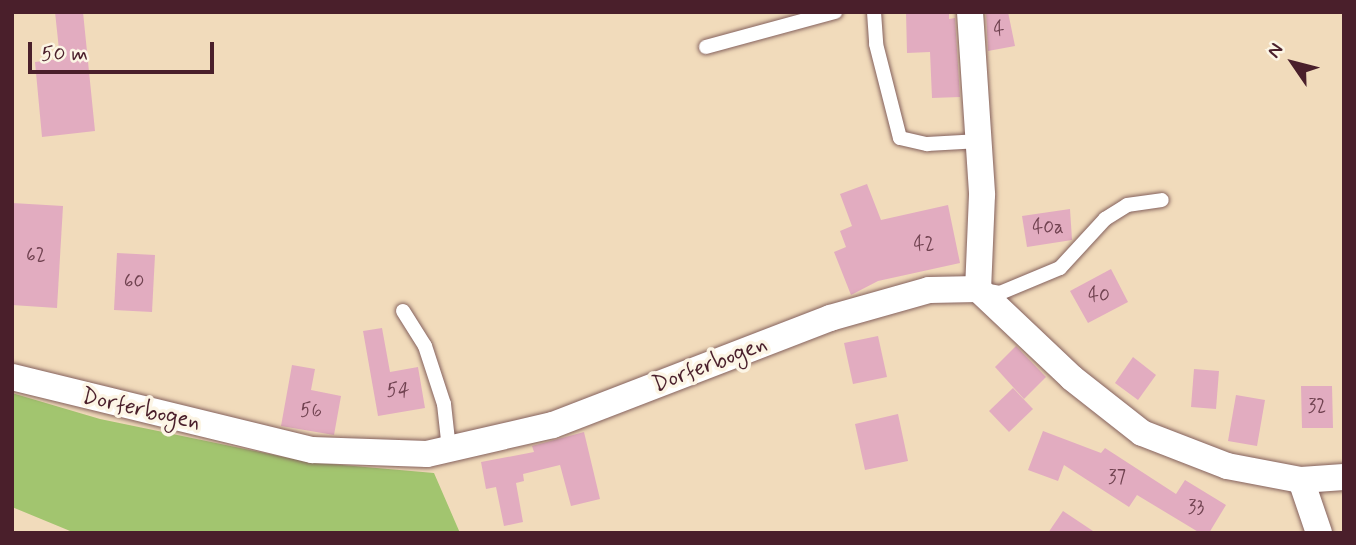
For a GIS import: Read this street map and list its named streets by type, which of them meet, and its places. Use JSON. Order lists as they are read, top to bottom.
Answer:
{
  "streets": {
    "street": ["Dorferbogen"]
  },
  "house_numbers": [
    "4",
    "40a",
    "42",
    "62",
    "60",
    "40",
    "54",
    "32",
    "56",
    "37",
    "33"
  ],
  "scale_bar": "50 m",
  "north": "top left"
}
